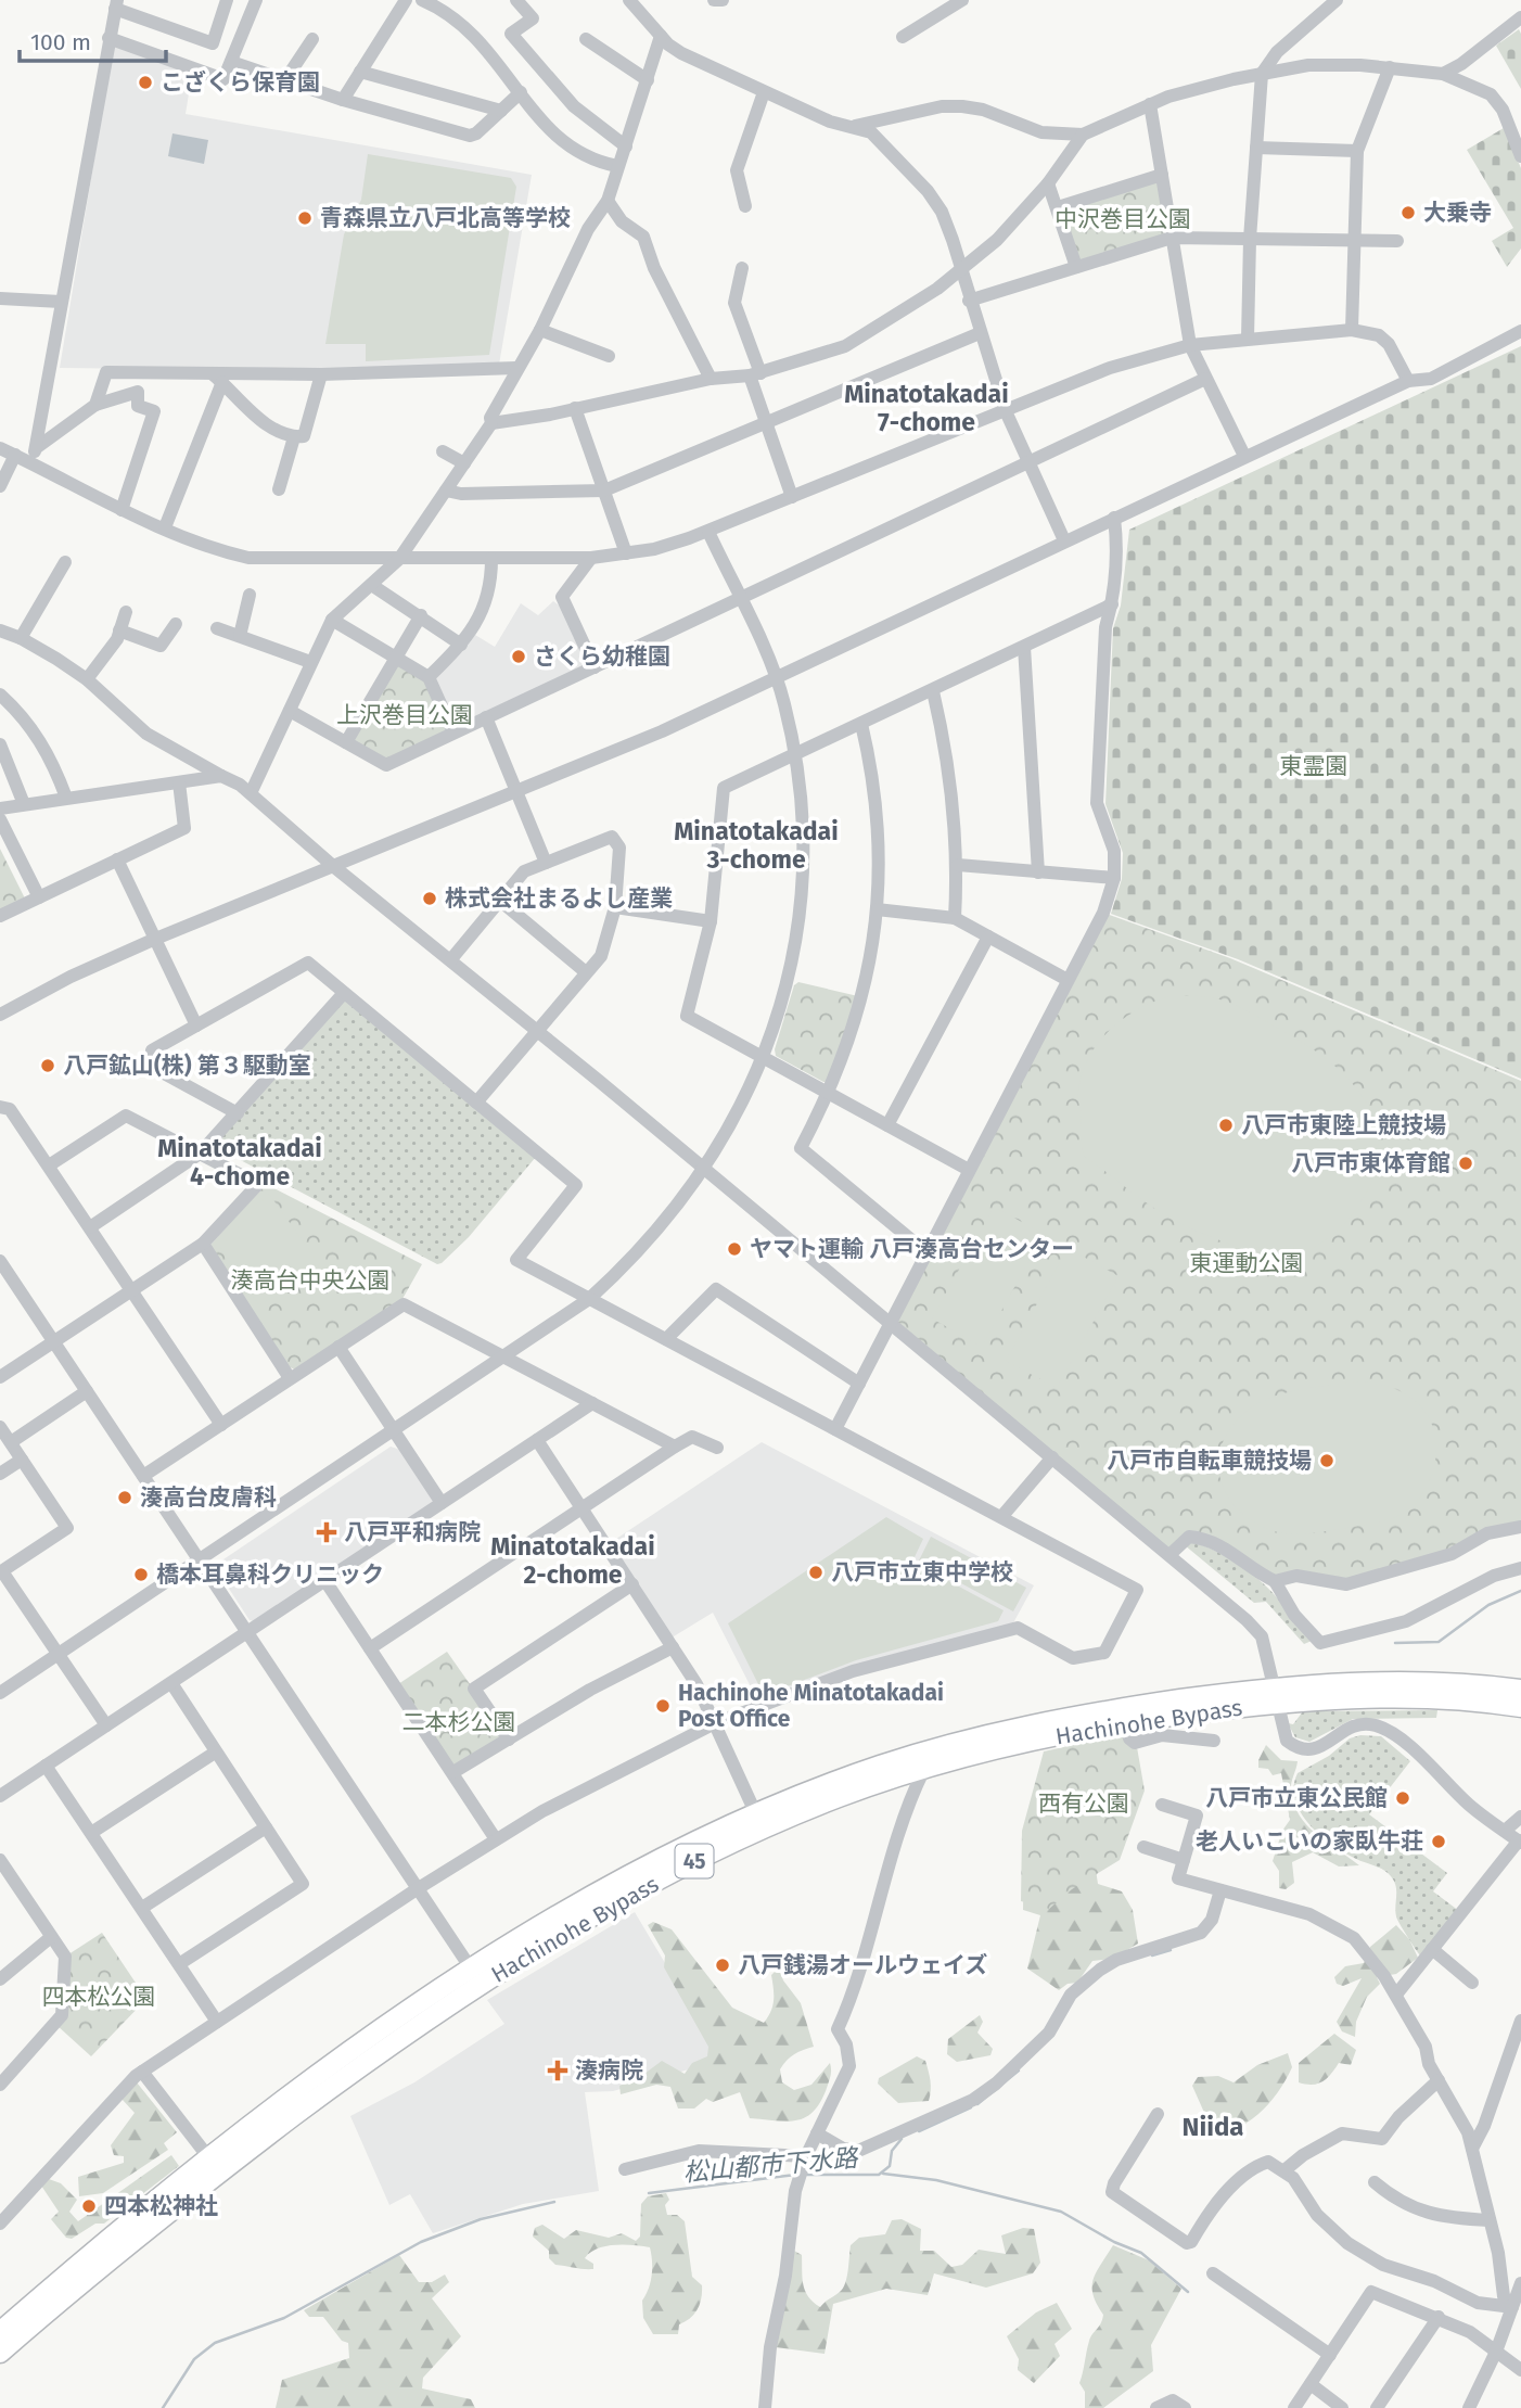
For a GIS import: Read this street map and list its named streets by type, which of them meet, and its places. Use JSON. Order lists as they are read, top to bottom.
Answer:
{
  "streets": {
    "highway": ["Hachinohe Bypass", "45"]
  },
  "districts": [
    "Minatotakadai 7-chome",
    "Minatotakadai 3-chome",
    "Minatotakadai 4-chome",
    "Minatotakadai 2-chome",
    "Niida"
  ],
  "water": ["松山都市下水路"],
  "parks": [
    "中沢巻目公園",
    "上沢巻目公園",
    "東霊園",
    "東運動公園",
    "湊高台中央公園",
    "二本杉公園",
    "西有公園",
    "四本松公園"
  ],
  "places": {
    "other": [
      "こざくら保育園",
      "大乗寺",
      "青森県立八戸北高等学校",
      "さくら幼稚園",
      "株式会社まるよし産業",
      "八戸鉱山(株) 第３駆動室",
      "八戸市東陸上競技場",
      "八戸市東体育館",
      "ヤマト運輸 八戸湊高台センター",
      "八戸市自転車競技場",
      "湊高台皮膚科",
      "八戸市立東中学校",
      "橋本耳鼻科クリニック",
      "Hachinohe Minatotakadai Post Office",
      "八戸市立東公民館",
      "老人いこいの家臥牛荘",
      "八戸銭湯オールウェイズ",
      "四本松神社"
    ],
    "health": ["八戸平和病院", "湊病院"]
  },
  "scale_bar": "100 m"
}
